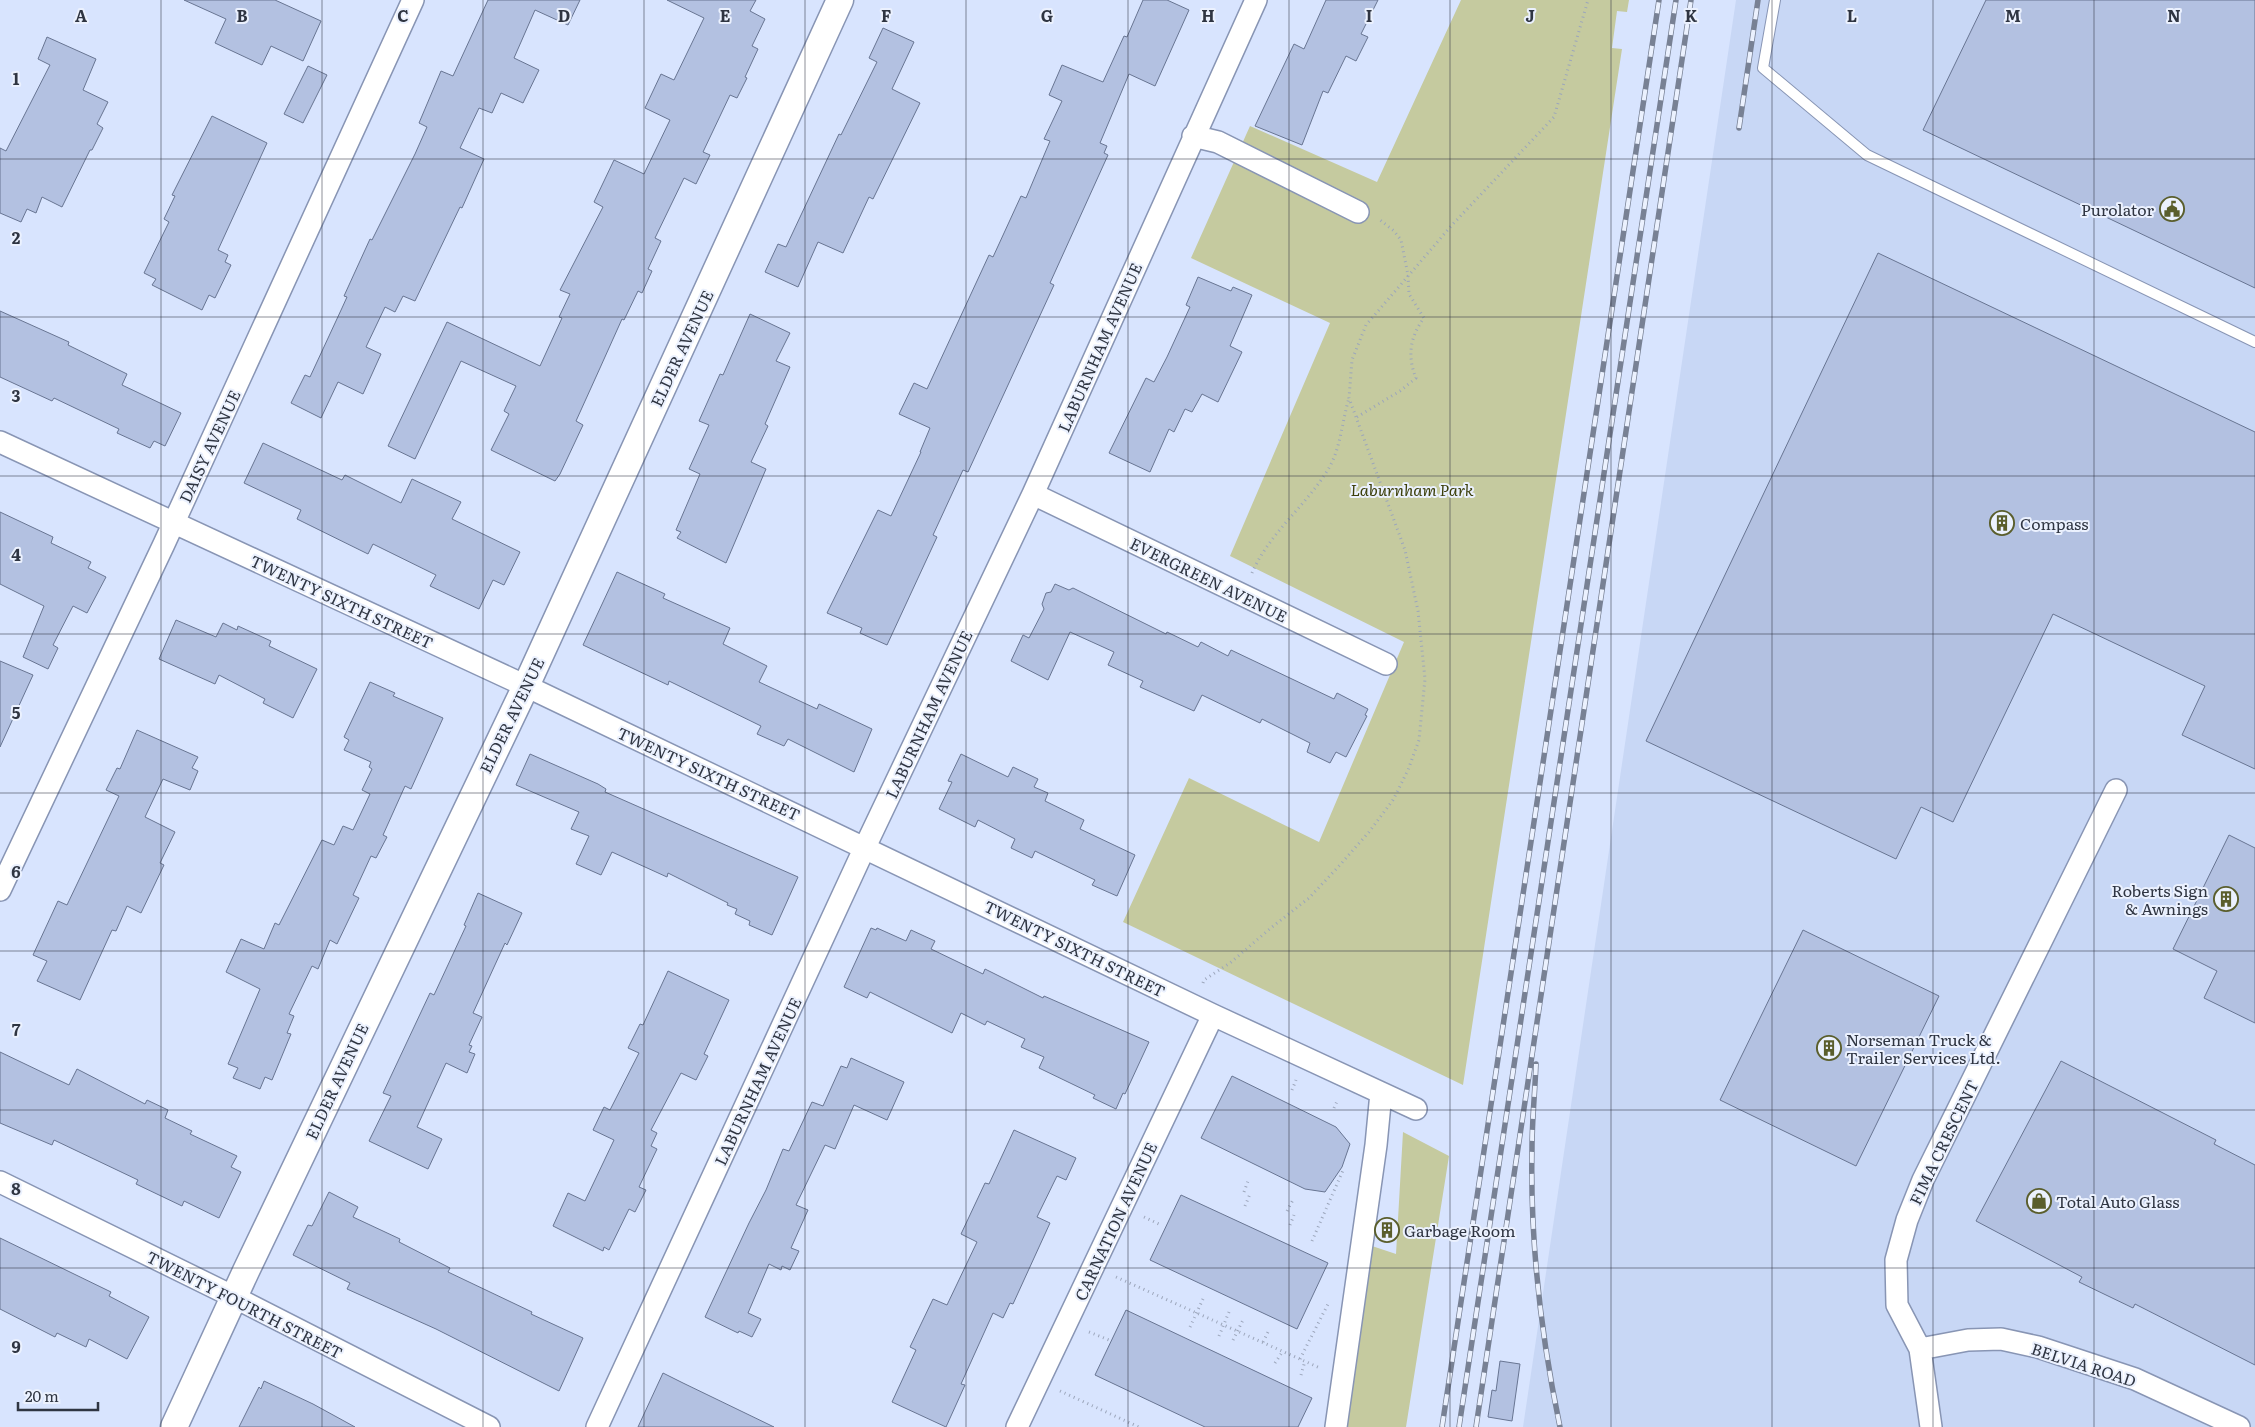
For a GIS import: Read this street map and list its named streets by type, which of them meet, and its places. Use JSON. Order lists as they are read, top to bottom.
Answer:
{
  "streets": {
    "street": [
      "LABURNHAM AVENUE",
      "ELDER AVENUE",
      "DAISY AVENUE",
      "EVERGREEN AVENUE",
      "TWENTY SIXTH STREET",
      "FIMA CRESCENT",
      "CARNATION AVENUE",
      "TWENTY FOURTH STREET",
      "BELVIA ROAD"
    ]
  },
  "crossings": [
    ["LABURNHAM AVENUE", "EVERGREEN AVENUE"],
    ["LABURNHAM AVENUE", "TWENTY SIXTH STREET"],
    ["ELDER AVENUE", "TWENTY SIXTH STREET"],
    ["ELDER AVENUE", "TWENTY FOURTH STREET"],
    ["DAISY AVENUE", "TWENTY SIXTH STREET"],
    ["TWENTY SIXTH STREET", "CARNATION AVENUE"],
    ["FIMA CRESCENT", "BELVIA ROAD"]
  ],
  "parks": ["Laburnham Park"],
  "places": {
    "public building": ["Purolator"],
    "building": [
      "Compass",
      "Roberts Sign & Awnings",
      "Norseman Truck & Trailer Services Ltd.",
      "Garbage Room"
    ],
    "shop": ["Total Auto Glass"]
  },
  "scale_bar": "20 m",
  "grid": {
    "columns": [
      "A",
      "B",
      "C",
      "D",
      "E",
      "F",
      "G",
      "H",
      "I",
      "J",
      "K",
      "L",
      "M",
      "N"
    ],
    "rows": [
      "1",
      "2",
      "3",
      "4",
      "5",
      "6",
      "7",
      "8",
      "9"
    ]
  }
}
